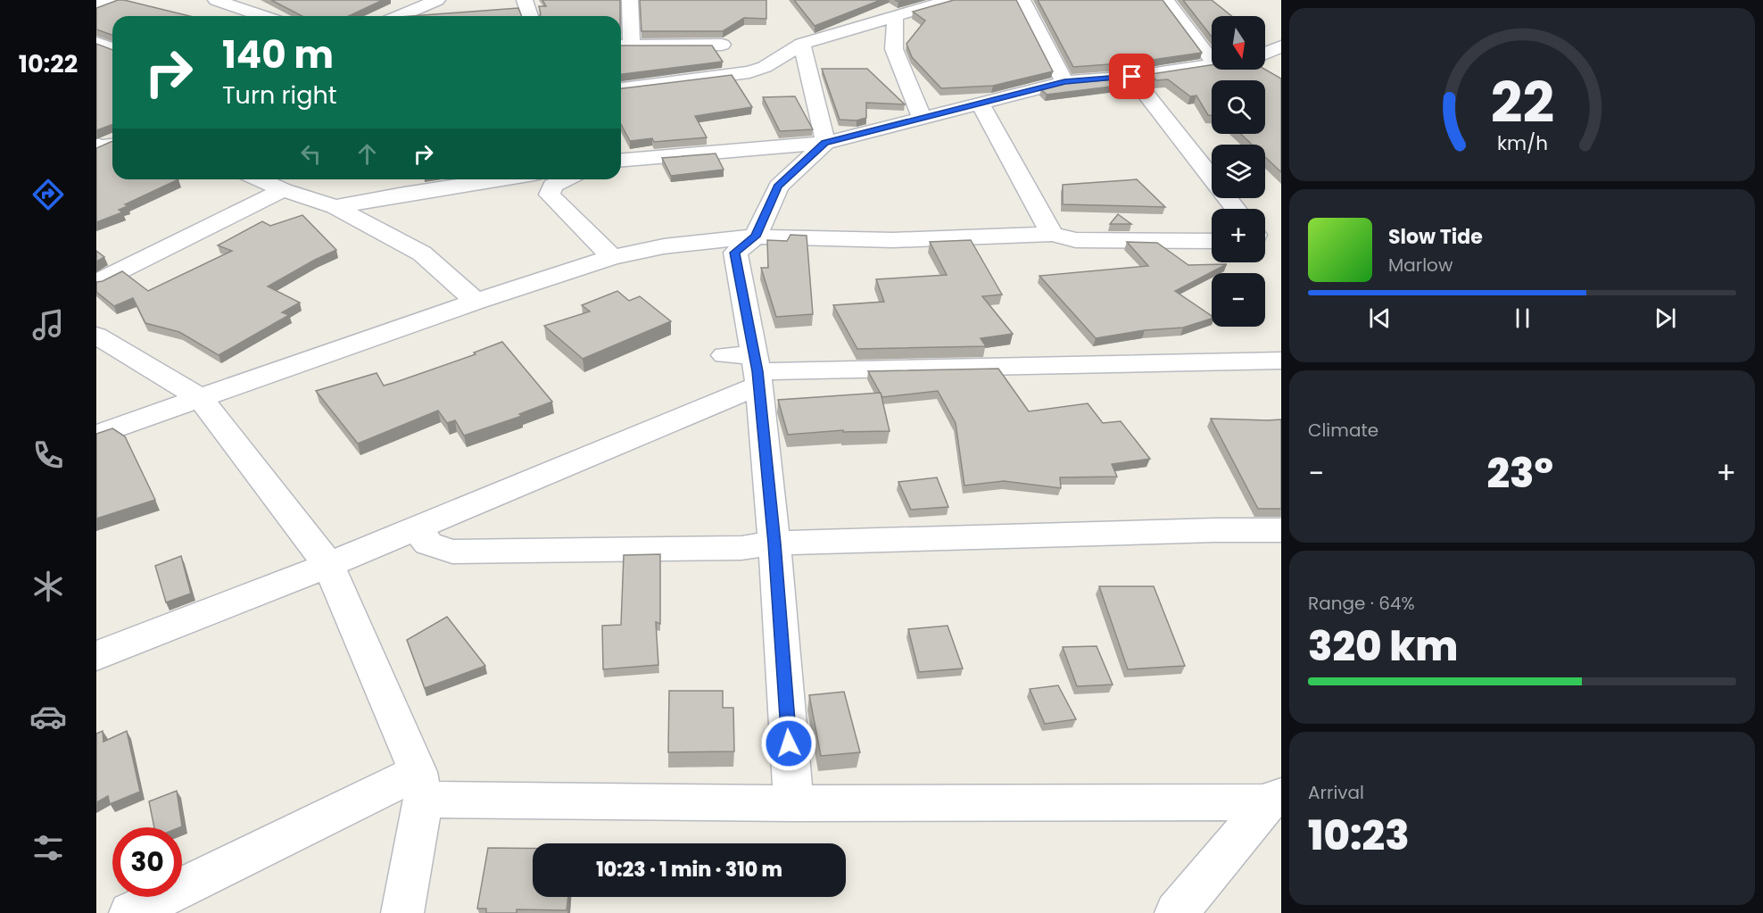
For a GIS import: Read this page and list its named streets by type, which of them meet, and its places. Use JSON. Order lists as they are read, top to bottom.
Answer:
{
  "north": "bottom",
  "page": {
    "tabs": "10:22",
    "map_buttons": ["+", "−"],
    "turn": ["140 m", "Turn right"],
    "song": ["Slow Tide", "Marlow"],
    "tile": [
      "Climate",
      ["Range · 64%", "320 km"],
      ["Arrival", "10:23"]
    ],
    "heat": ["−", "23°", "+"],
    "limit": "30",
    "trip": "10:23 · 1 min · 310 m",
    "gauge": ["22", "km/h"]
  }
}
